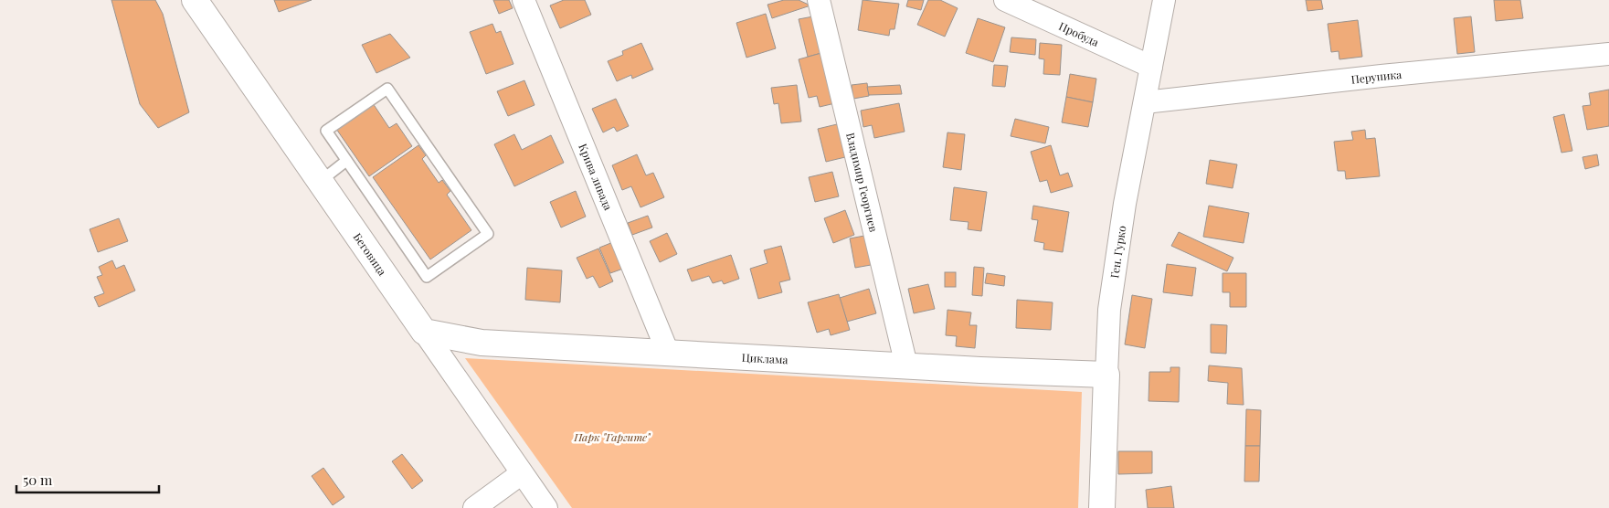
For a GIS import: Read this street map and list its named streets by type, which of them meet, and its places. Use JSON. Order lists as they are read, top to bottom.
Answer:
{
  "streets": {
    "street": [
      "Пробуда",
      "Перуника",
      "Крива ливада",
      "Владимир Георгиев",
      "Ген. Гурко",
      "Беговица",
      "Циклама"
    ]
  },
  "crossings": [
    ["Пробуда", "Ген. Гурко"],
    ["Перуника", "Ген. Гурко"],
    ["Крива ливада", "Циклама"],
    ["Владимир Георгиев", "Циклама"],
    ["Ген. Гурко", "Циклама"],
    ["Беговица", "Циклама"]
  ],
  "parks": ["Парк \"Гаргите\""],
  "scale_bar": "50 m"
}
